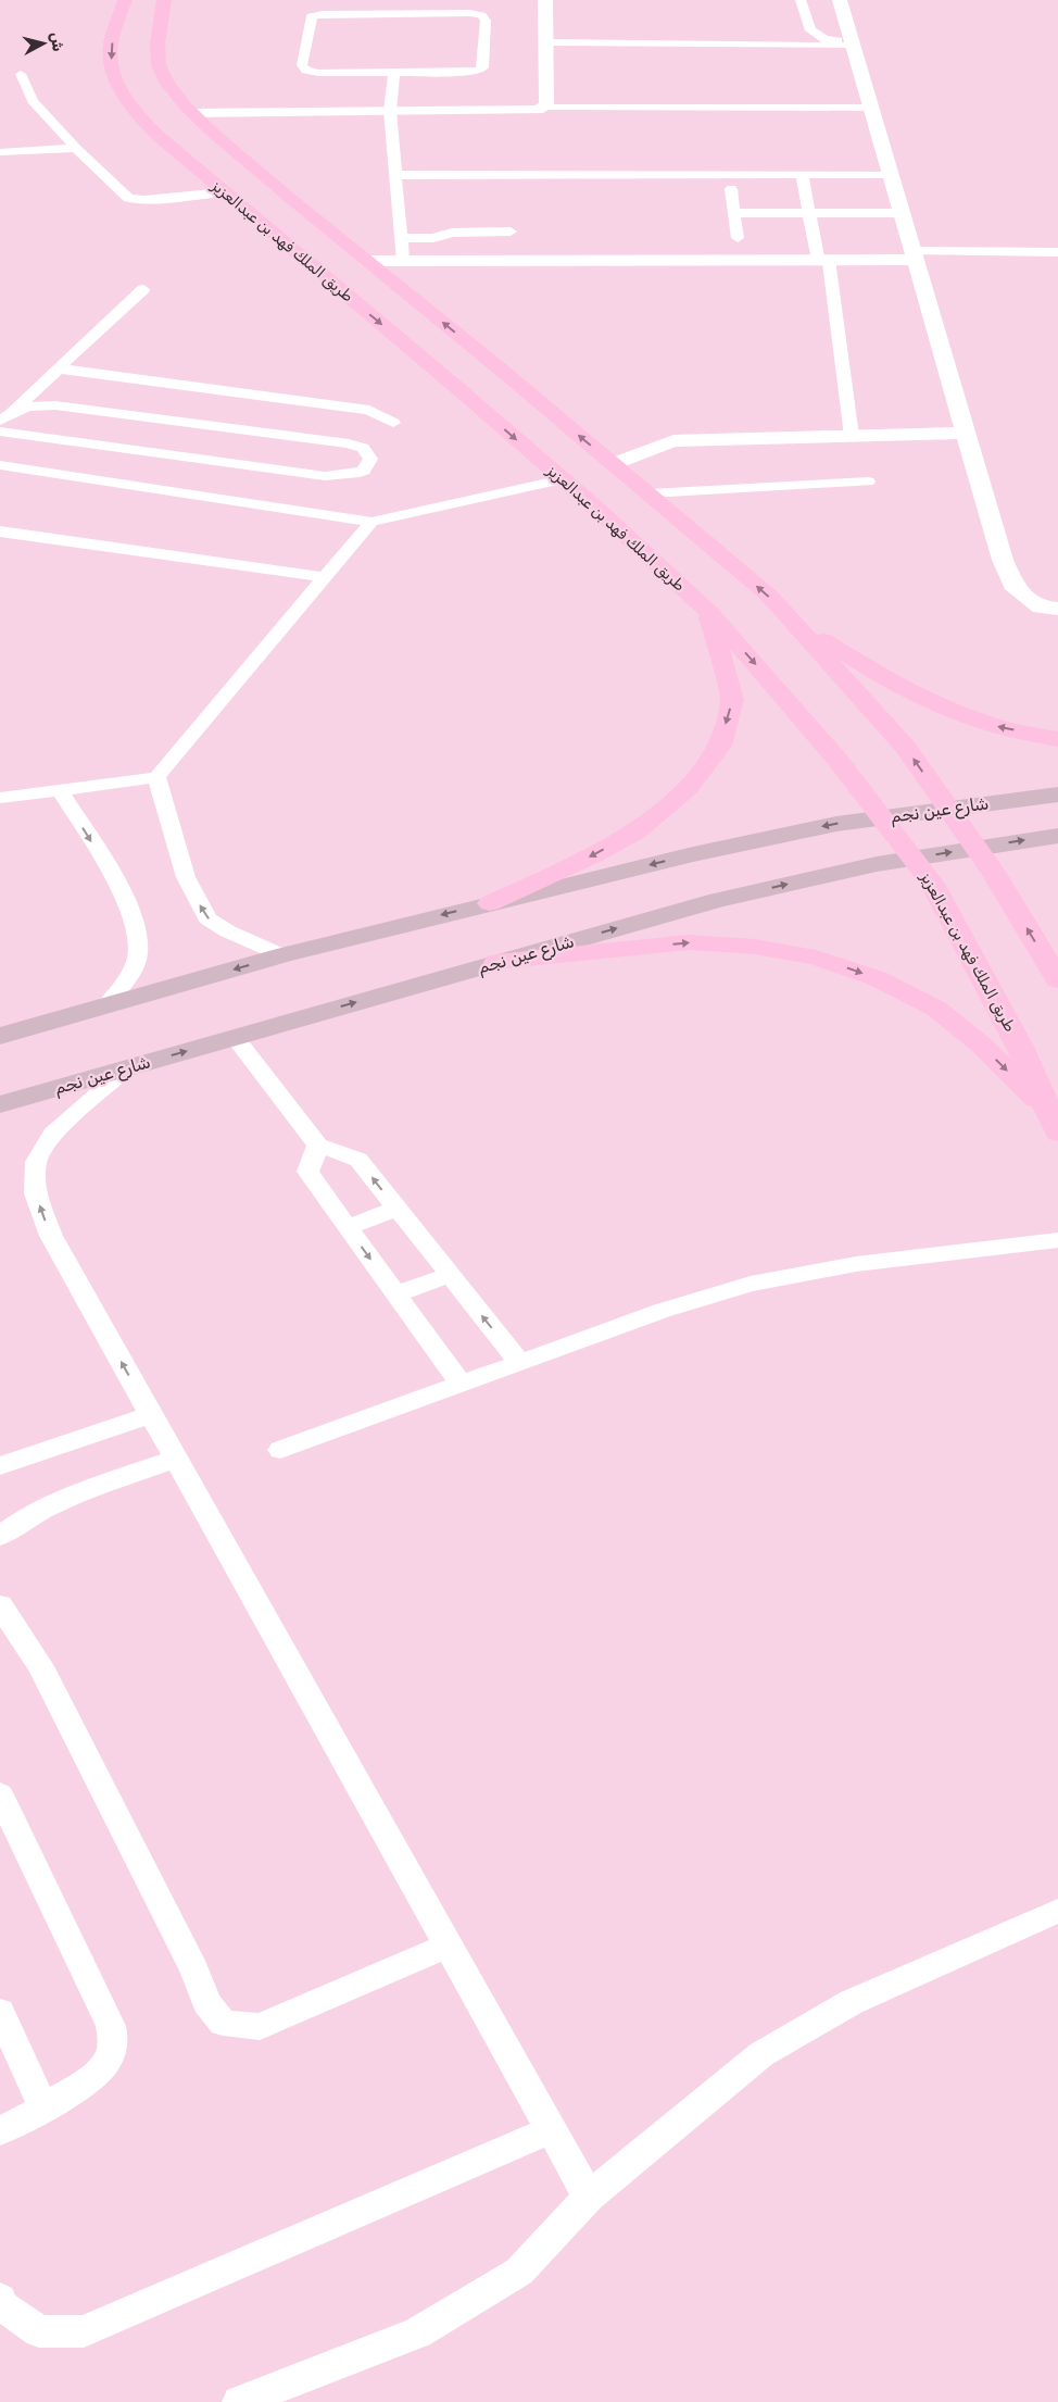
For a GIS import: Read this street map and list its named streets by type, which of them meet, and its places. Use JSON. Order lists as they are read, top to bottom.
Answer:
{
  "streets": {
    "main road": ["طريق الملك فهد بن عبدالعزيز", "شارع عين نجم"]
  },
  "crossings": [
    ["طريق الملك فهد بن عبدالعزيز", "شارع عين نجم"]
  ],
  "north": "right"
}
